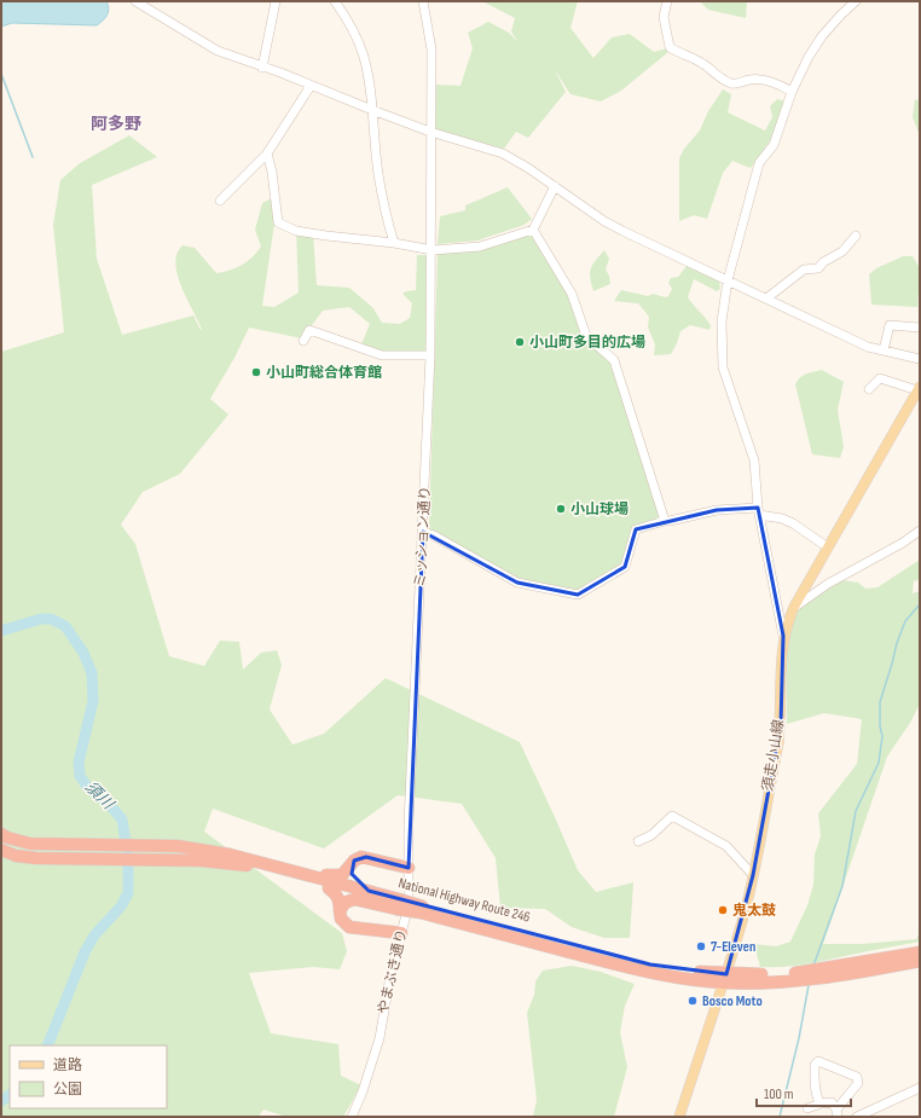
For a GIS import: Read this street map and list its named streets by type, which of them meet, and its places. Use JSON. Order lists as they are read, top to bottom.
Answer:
{
  "streets": {
    "highway": ["National Highway Route 246"],
    "main road": ["須走小山線"],
    "street": ["ミッション通り", "やまぶき通り"]
  },
  "crossings": [
    ["ミッション通り", "やまぶき通り"],
    ["須走小山線", "National Highway Route 246"]
  ],
  "districts": ["阿多野"],
  "water": ["須川"],
  "places": [
    "小山町多目的広場",
    "小山町総合体育館",
    "小山球場",
    "鬼太鼓",
    "7-Eleven",
    "Bosco Moto"
  ],
  "legend": ["道路", "公園"],
  "scale_bar": "100 m"
}
